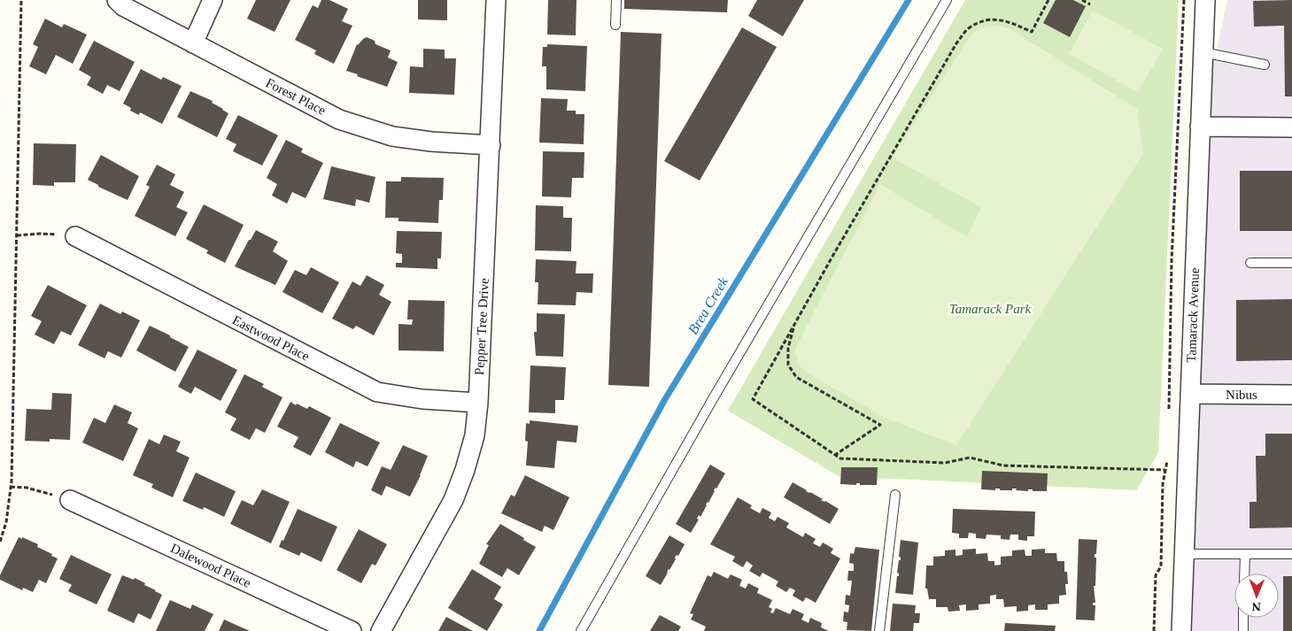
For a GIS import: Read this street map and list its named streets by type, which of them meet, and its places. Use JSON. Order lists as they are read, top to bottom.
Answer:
{
  "streets": {
    "street": [
      "Forest Place",
      "Tamarack Avenue",
      "Pepper Tree Drive",
      "Eastwood Place",
      "Nibus",
      "Dalewood Place"
    ]
  },
  "crossings": [
    ["Forest Place", "Pepper Tree Drive"],
    ["Tamarack Avenue", "Nibus"],
    ["Pepper Tree Drive", "Eastwood Place"]
  ],
  "water": ["Brea Creek"],
  "parks": ["Tamarack Park"],
  "north": "bottom"
}
